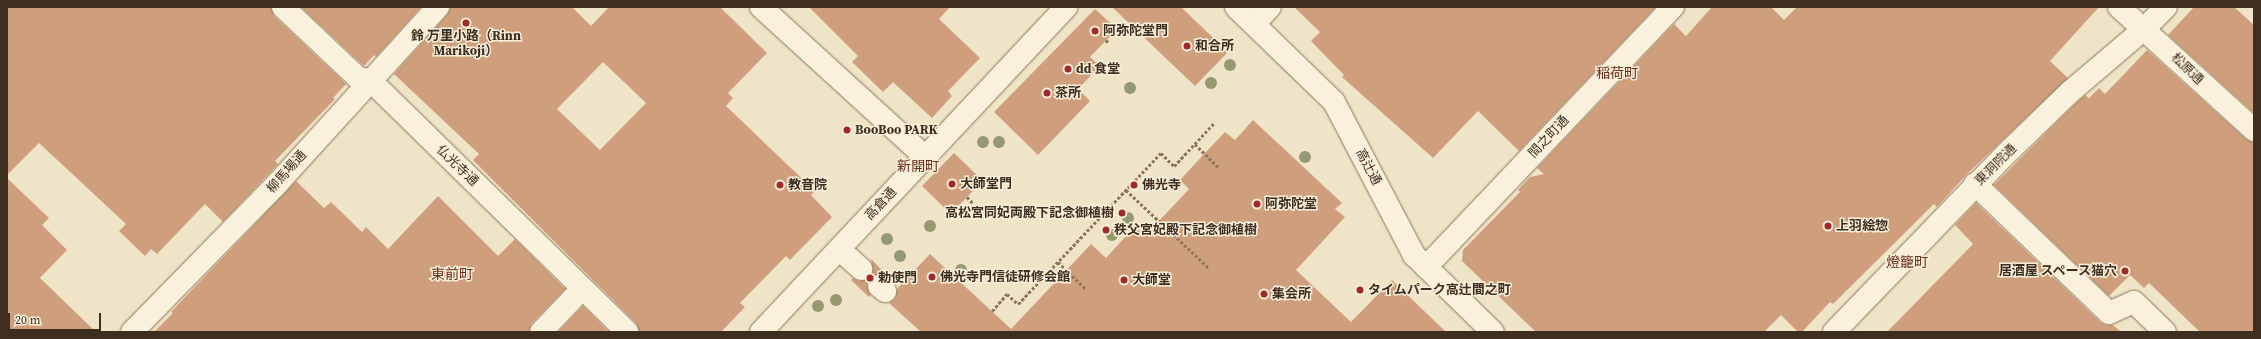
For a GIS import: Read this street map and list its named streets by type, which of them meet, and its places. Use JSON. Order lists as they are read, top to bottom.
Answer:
{
  "streets": {
    "street": [
      "松原通",
      "間之町通",
      "東洞院通",
      "仏光寺通",
      "高辻通",
      "柳馬場通",
      "高倉通"
    ]
  },
  "crossings": [
    ["松原通", "東洞院通"],
    ["間之町通", "高辻通"],
    ["仏光寺通", "柳馬場通"]
  ],
  "districts": [
    "稲荷町",
    "新開町",
    "燈籠町",
    "東前町"
  ],
  "places": [
    "鈴 万里小路（Rinn Marikoji）",
    "阿弥陀堂門",
    "和合所",
    "dd 食堂",
    "茶所",
    "BooBoo PARK",
    "大師堂門",
    "教音院",
    "佛光寺",
    "阿弥陀堂",
    "高松宮同妃両殿下記念御植樹",
    "上羽絵惣",
    "秩父宮妃殿下記念御植樹",
    "居酒屋 スペース猫穴",
    "佛光寺門信徒研修会館",
    "勅使門",
    "大師堂",
    "タイムパーク高辻間之町",
    "集会所"
  ],
  "scale_bar": "20 m"
}
